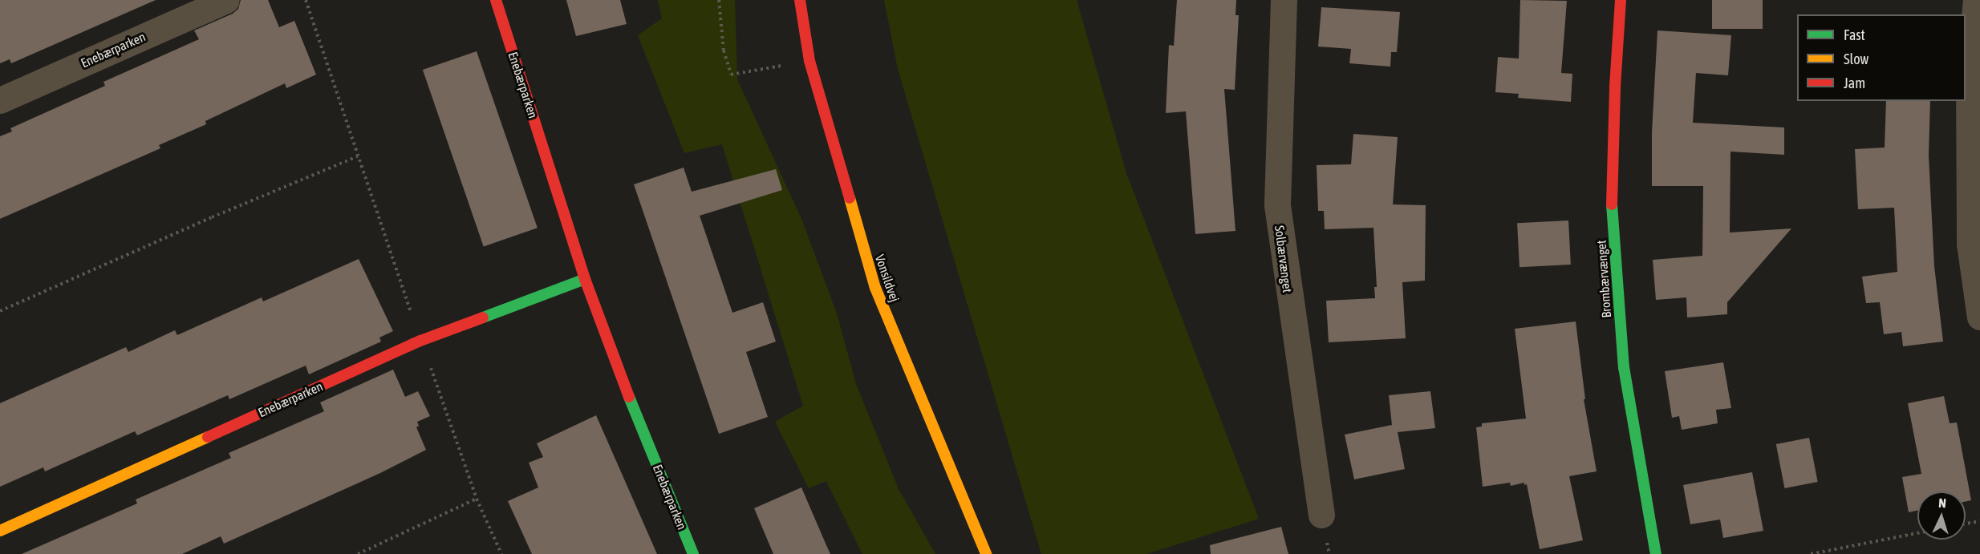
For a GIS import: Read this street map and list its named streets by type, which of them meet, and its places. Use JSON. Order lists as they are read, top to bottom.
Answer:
{
  "streets": {
    "street": [
      "Enebærparken",
      "Solbærvænget",
      "Vonsildvej",
      "Brombærvænget"
    ]
  },
  "legend": ["Fast", "Slow", "Jam"],
  "north": "top"
}
